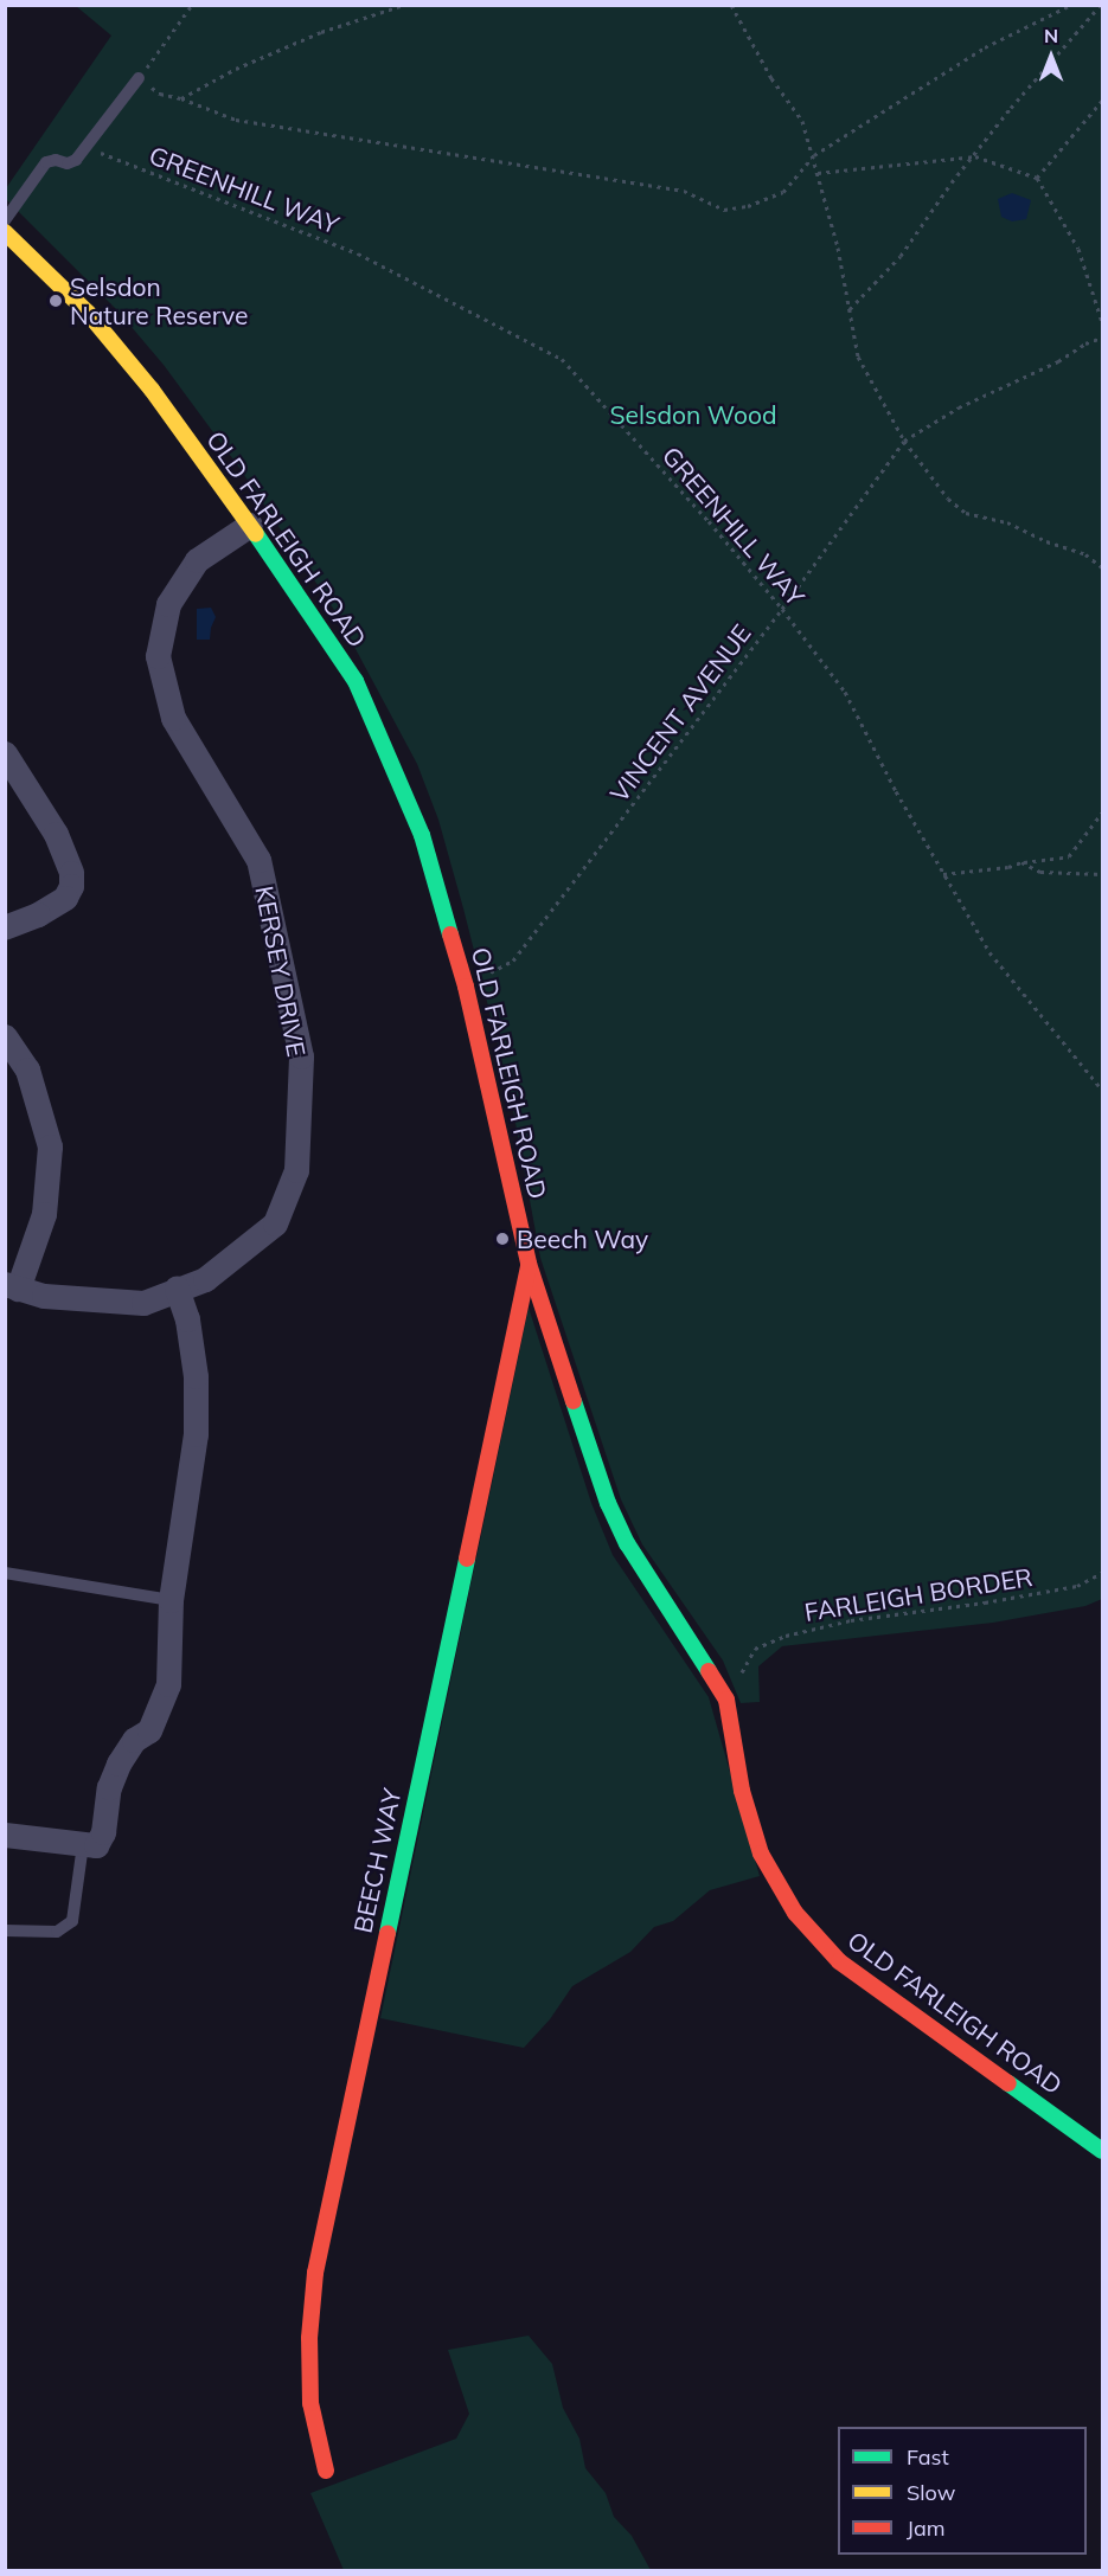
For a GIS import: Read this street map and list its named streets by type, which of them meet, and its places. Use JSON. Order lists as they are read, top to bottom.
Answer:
{
  "streets": {
    "street": ["OLD FARLEIGH ROAD", "KERSEY DRIVE", "BEECH WAY"],
    "path": ["GREENHILL WAY", "VINCENT AVENUE", "FARLEIGH BORDER"]
  },
  "crossings": [
    ["GREENHILL WAY", "VINCENT AVENUE"],
    ["OLD FARLEIGH ROAD", "VINCENT AVENUE"],
    ["OLD FARLEIGH ROAD", "KERSEY DRIVE"],
    ["OLD FARLEIGH ROAD", "FARLEIGH BORDER"],
    ["OLD FARLEIGH ROAD", "BEECH WAY"]
  ],
  "parks": ["Selsdon Wood"],
  "places": ["Selsdon Nature Reserve", "Beech Way"],
  "legend": ["Fast", "Slow", "Jam"],
  "north": "top"
}
